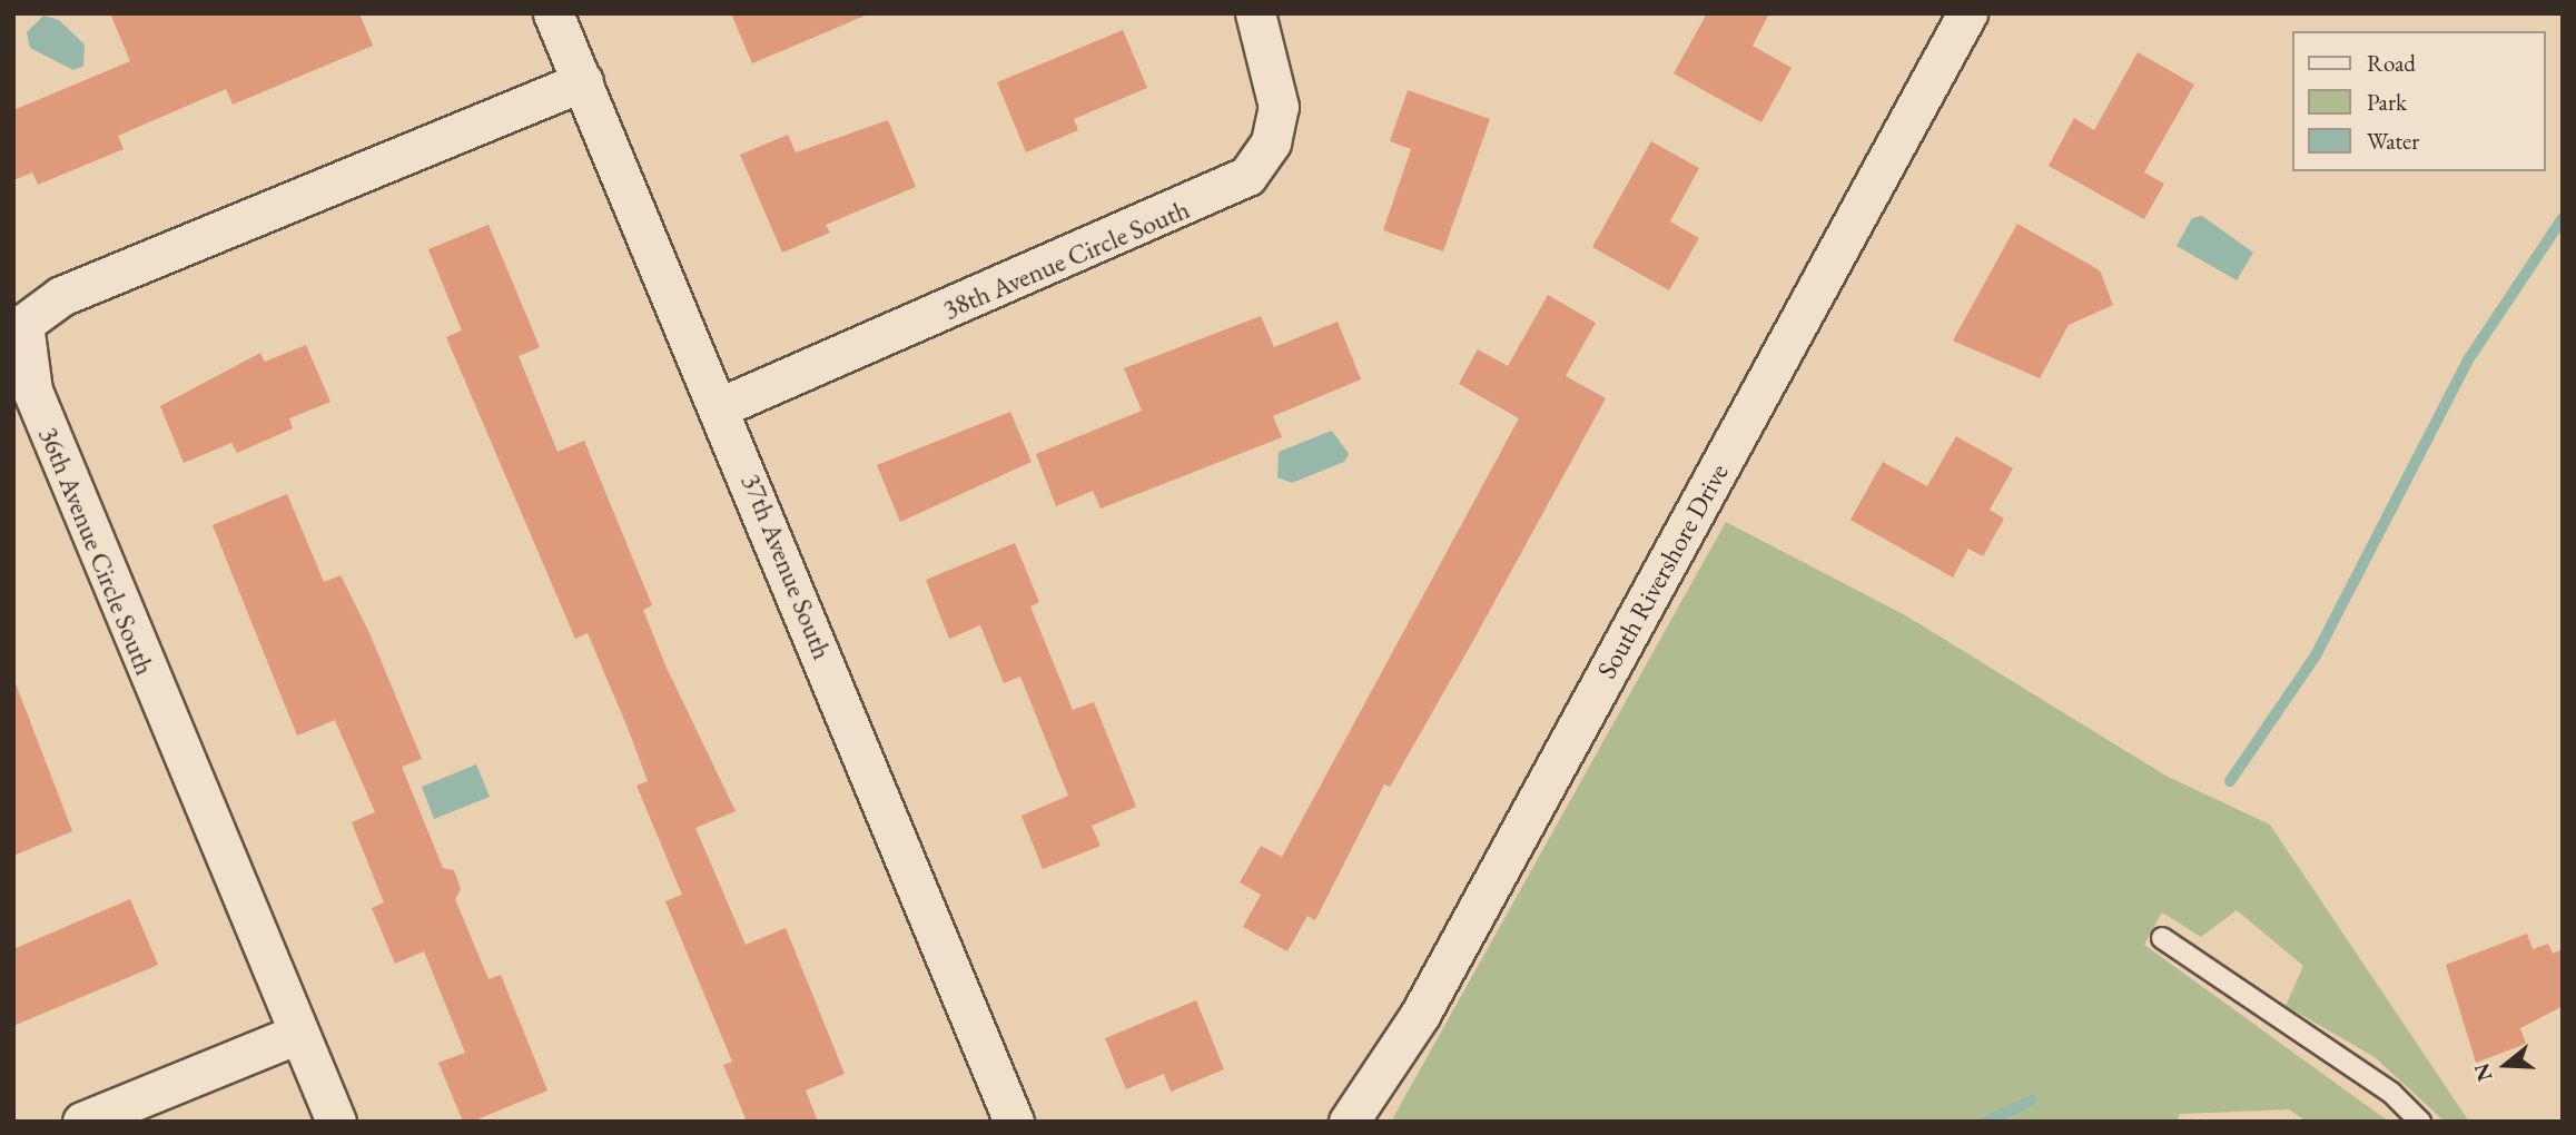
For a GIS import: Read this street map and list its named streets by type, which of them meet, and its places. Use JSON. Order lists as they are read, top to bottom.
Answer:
{
  "streets": {
    "street": [
      "38th Avenue Circle South",
      "36th Avenue Circle South",
      "37th Avenue South",
      "South Rivershore Drive"
    ]
  },
  "crossings": [
    ["38th Avenue Circle South", "37th Avenue South"],
    ["36th Avenue Circle South", "37th Avenue South"]
  ],
  "legend": ["Road", "Park", "Water"],
  "north": "left"
}
